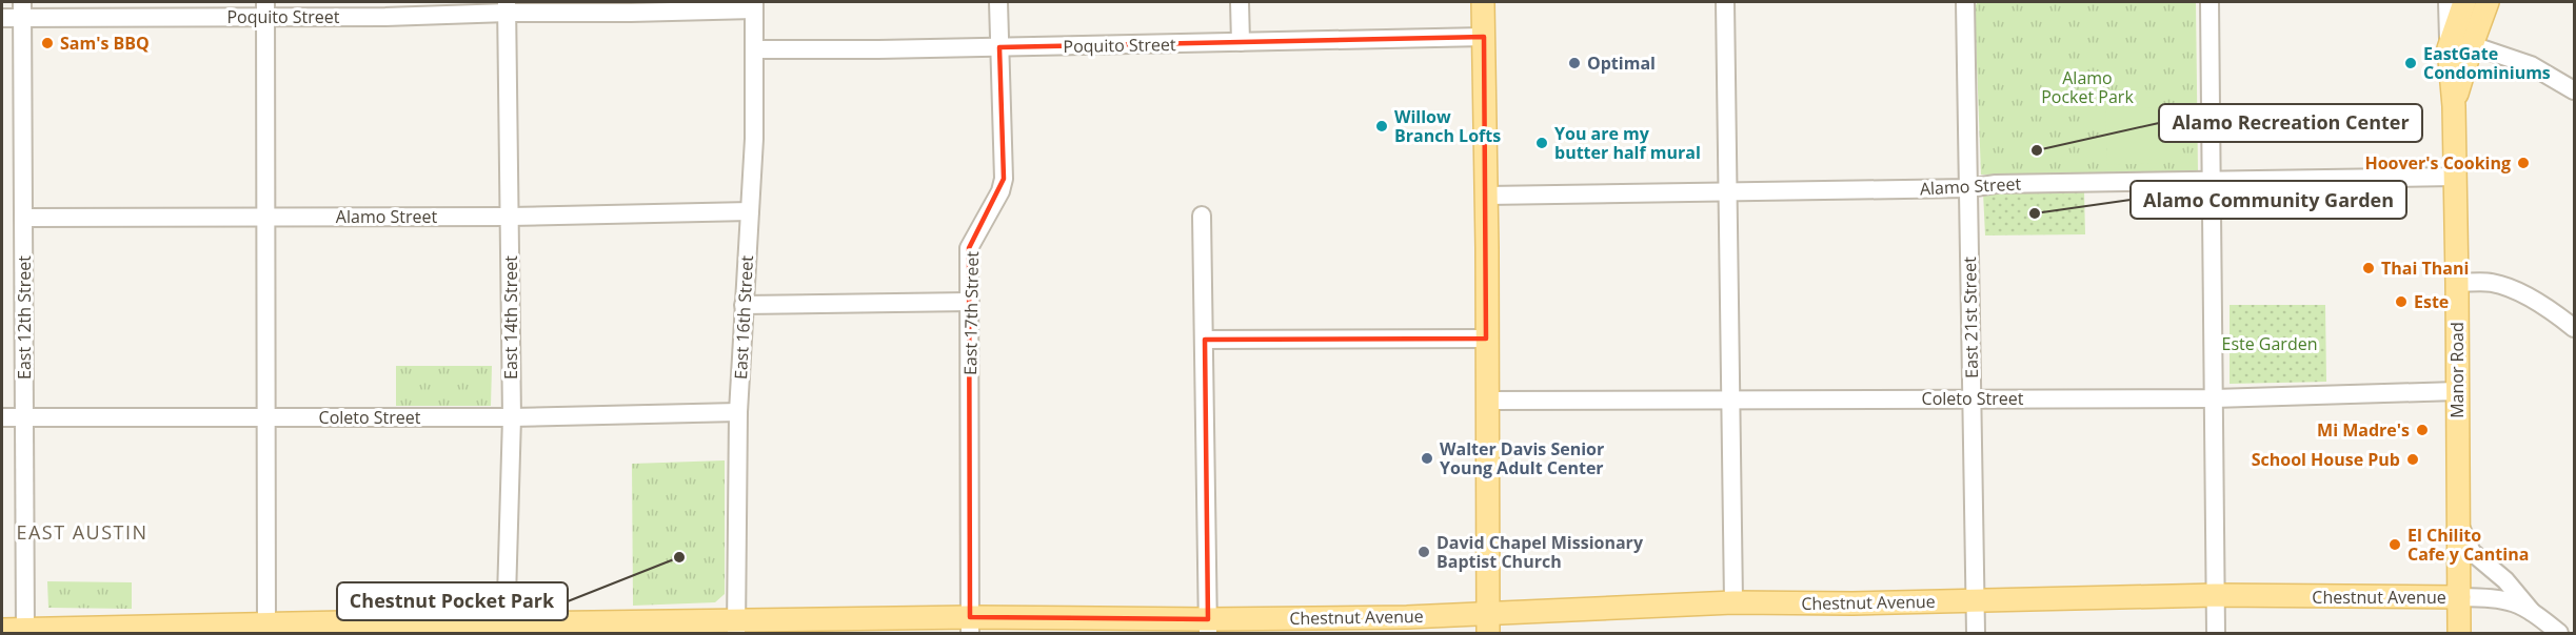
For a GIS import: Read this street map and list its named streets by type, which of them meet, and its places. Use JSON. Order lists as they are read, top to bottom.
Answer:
{
  "streets": {
    "main road": ["Manor Road", "Chestnut Avenue"],
    "street": [
      "Poquito Street",
      "Alamo Street",
      "East 17th Street",
      "East 12th Street",
      "East 14th Street",
      "East 16th Street",
      "East 21st Street",
      "Coleto Street"
    ]
  },
  "crossings": [
    ["Poquito Street", "East 17th Street"],
    ["Poquito Street", "East 12th Street"],
    ["Poquito Street", "East 14th Street"],
    ["Poquito Street", "East 16th Street"],
    ["Alamo Street", "East 12th Street"],
    ["Alamo Street", "East 14th Street"],
    ["Alamo Street", "East 16th Street"],
    ["Alamo Street", "East 21st Street"],
    ["Alamo Street", "Manor Road"],
    ["East 17th Street", "Chestnut Avenue"],
    ["East 12th Street", "Coleto Street"],
    ["East 12th Street", "Chestnut Avenue"],
    ["East 14th Street", "Coleto Street"],
    ["East 14th Street", "Chestnut Avenue"],
    ["East 16th Street", "Coleto Street"],
    ["East 16th Street", "Chestnut Avenue"],
    ["East 21st Street", "Coleto Street"],
    ["East 21st Street", "Chestnut Avenue"],
    ["Manor Road", "Coleto Street"],
    ["Manor Road", "Chestnut Avenue"]
  ],
  "districts": ["EAST AUSTIN"],
  "parks": ["Alamo Pocket Park", "Este Garden"],
  "places": [
    "Sam's BBQ",
    "Optimal",
    "EastGate Condominiums",
    "Willow Branch Lofts",
    "You are my butter half mural",
    "Alamo Recreation Center",
    "Hoover's Cooking",
    "Alamo Community Garden",
    "Thai Thani",
    "Este",
    "Mi Madre's",
    "Walter Davis Senior Young Adult Center",
    "School House Pub",
    "El Chilito Cafe y Cantina",
    "David Chapel Missionary Baptist Church",
    "Chestnut Pocket Park"
  ]
}
